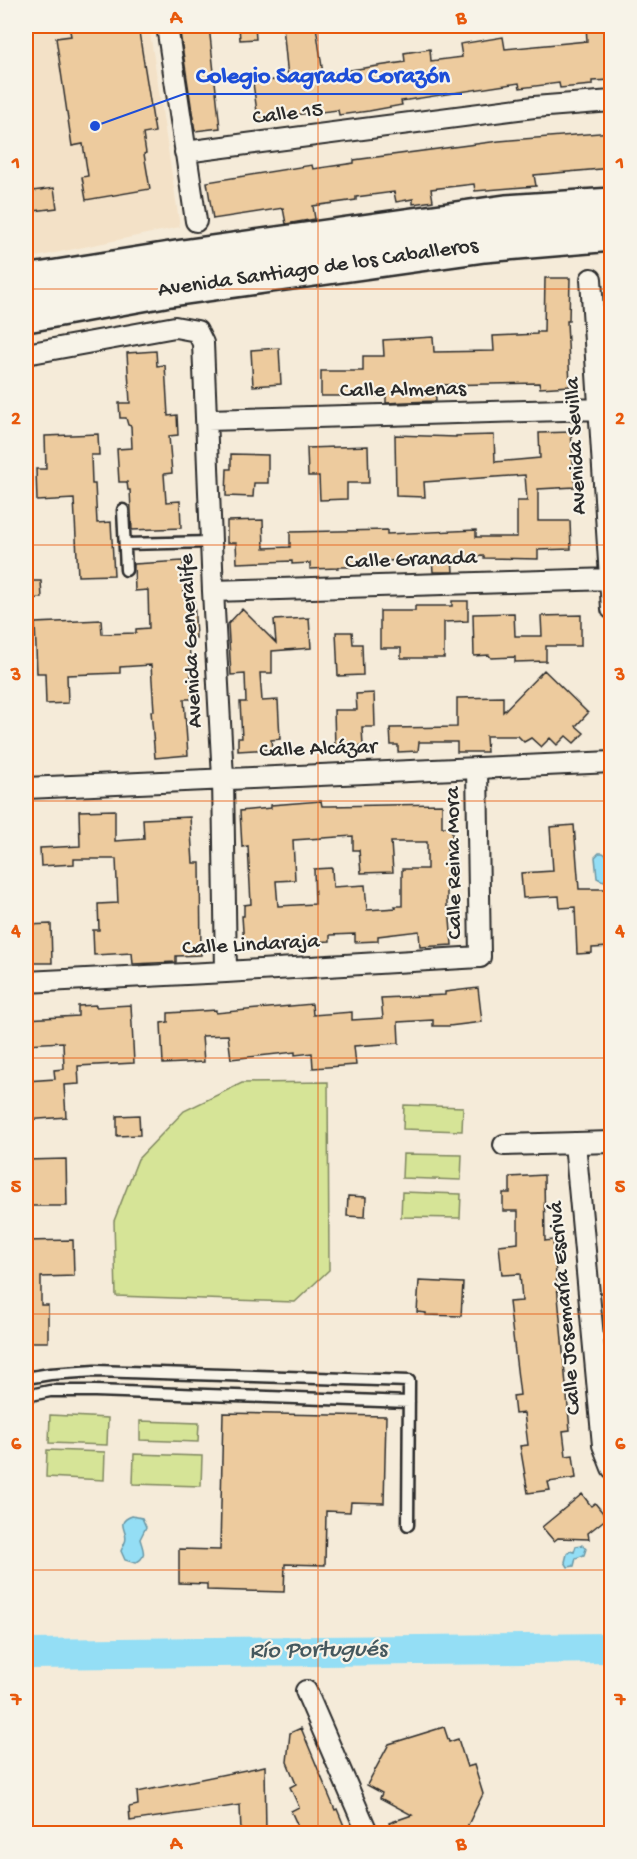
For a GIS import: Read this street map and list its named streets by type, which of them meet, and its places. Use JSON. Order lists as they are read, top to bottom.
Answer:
{
  "streets": {
    "highway": ["Avenida Santiago de los Caballeros"],
    "street": [
      "Calle 15",
      "Calle Almenas",
      "Avenida Sevilla",
      "Calle Granada",
      "Avenida Generalife",
      "Calle Alcázar",
      "Calle Reina Mora",
      "Calle Lindaraja",
      "Calle Josemaría Escrivá"
    ]
  },
  "crossings": [
    ["Calle Almenas", "Avenida Sevilla"],
    ["Calle Almenas", "Avenida Generalife"],
    ["Avenida Sevilla", "Calle Granada"],
    ["Calle Granada", "Avenida Generalife"],
    ["Avenida Generalife", "Calle Alcázar"],
    ["Avenida Generalife", "Calle Lindaraja"],
    ["Calle Alcázar", "Calle Reina Mora"],
    ["Calle Reina Mora", "Calle Lindaraja"]
  ],
  "water": ["Río Portugués"],
  "places": ["Colegio Sagrado Corazón"],
  "grid": {
    "columns": ["A", "B"],
    "rows": [
      "1",
      "2",
      "3",
      "4",
      "5",
      "6",
      "7"
    ]
  }
}
